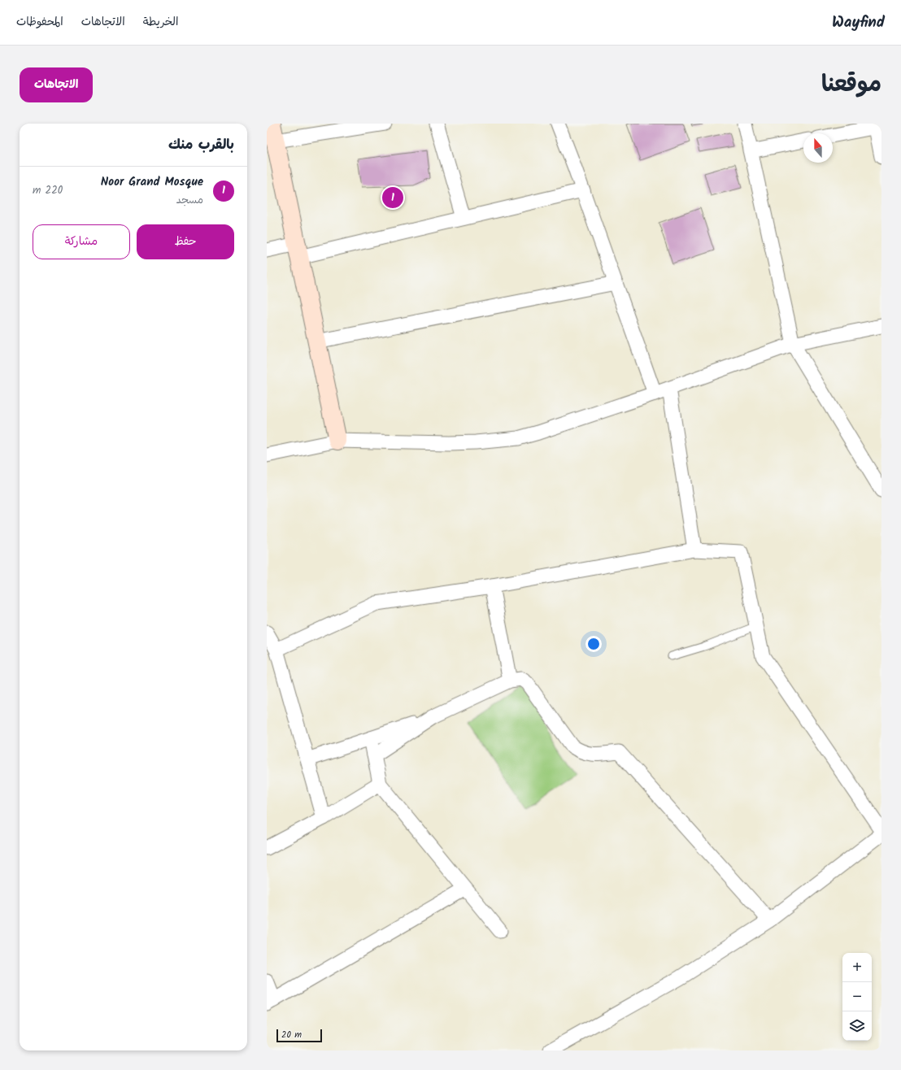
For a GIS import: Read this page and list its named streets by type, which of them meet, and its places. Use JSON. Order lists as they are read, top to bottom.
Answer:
{
  "scale_bar": "20 m",
  "north": "top",
  "page": {
    "header": "Wayfind",
    "nav": ["الخريطة", "الاتجاهات", "المحفوظات"],
    "title": "موقعنا",
    "buttons": [
      "الاتجاهات",
      ["حفظ", "مشاركة"]
    ],
    "heading": "بالقرب منك",
    "list": [
      {
        "mark": "1",
        "name": "Noor Grand Mosque",
        "note": "مسجد",
        "value": "220 m"
      }
    ],
    "pins": "1",
    "map_buttons": ["+", "−"],
    "scale": "20 m"
  }
}
